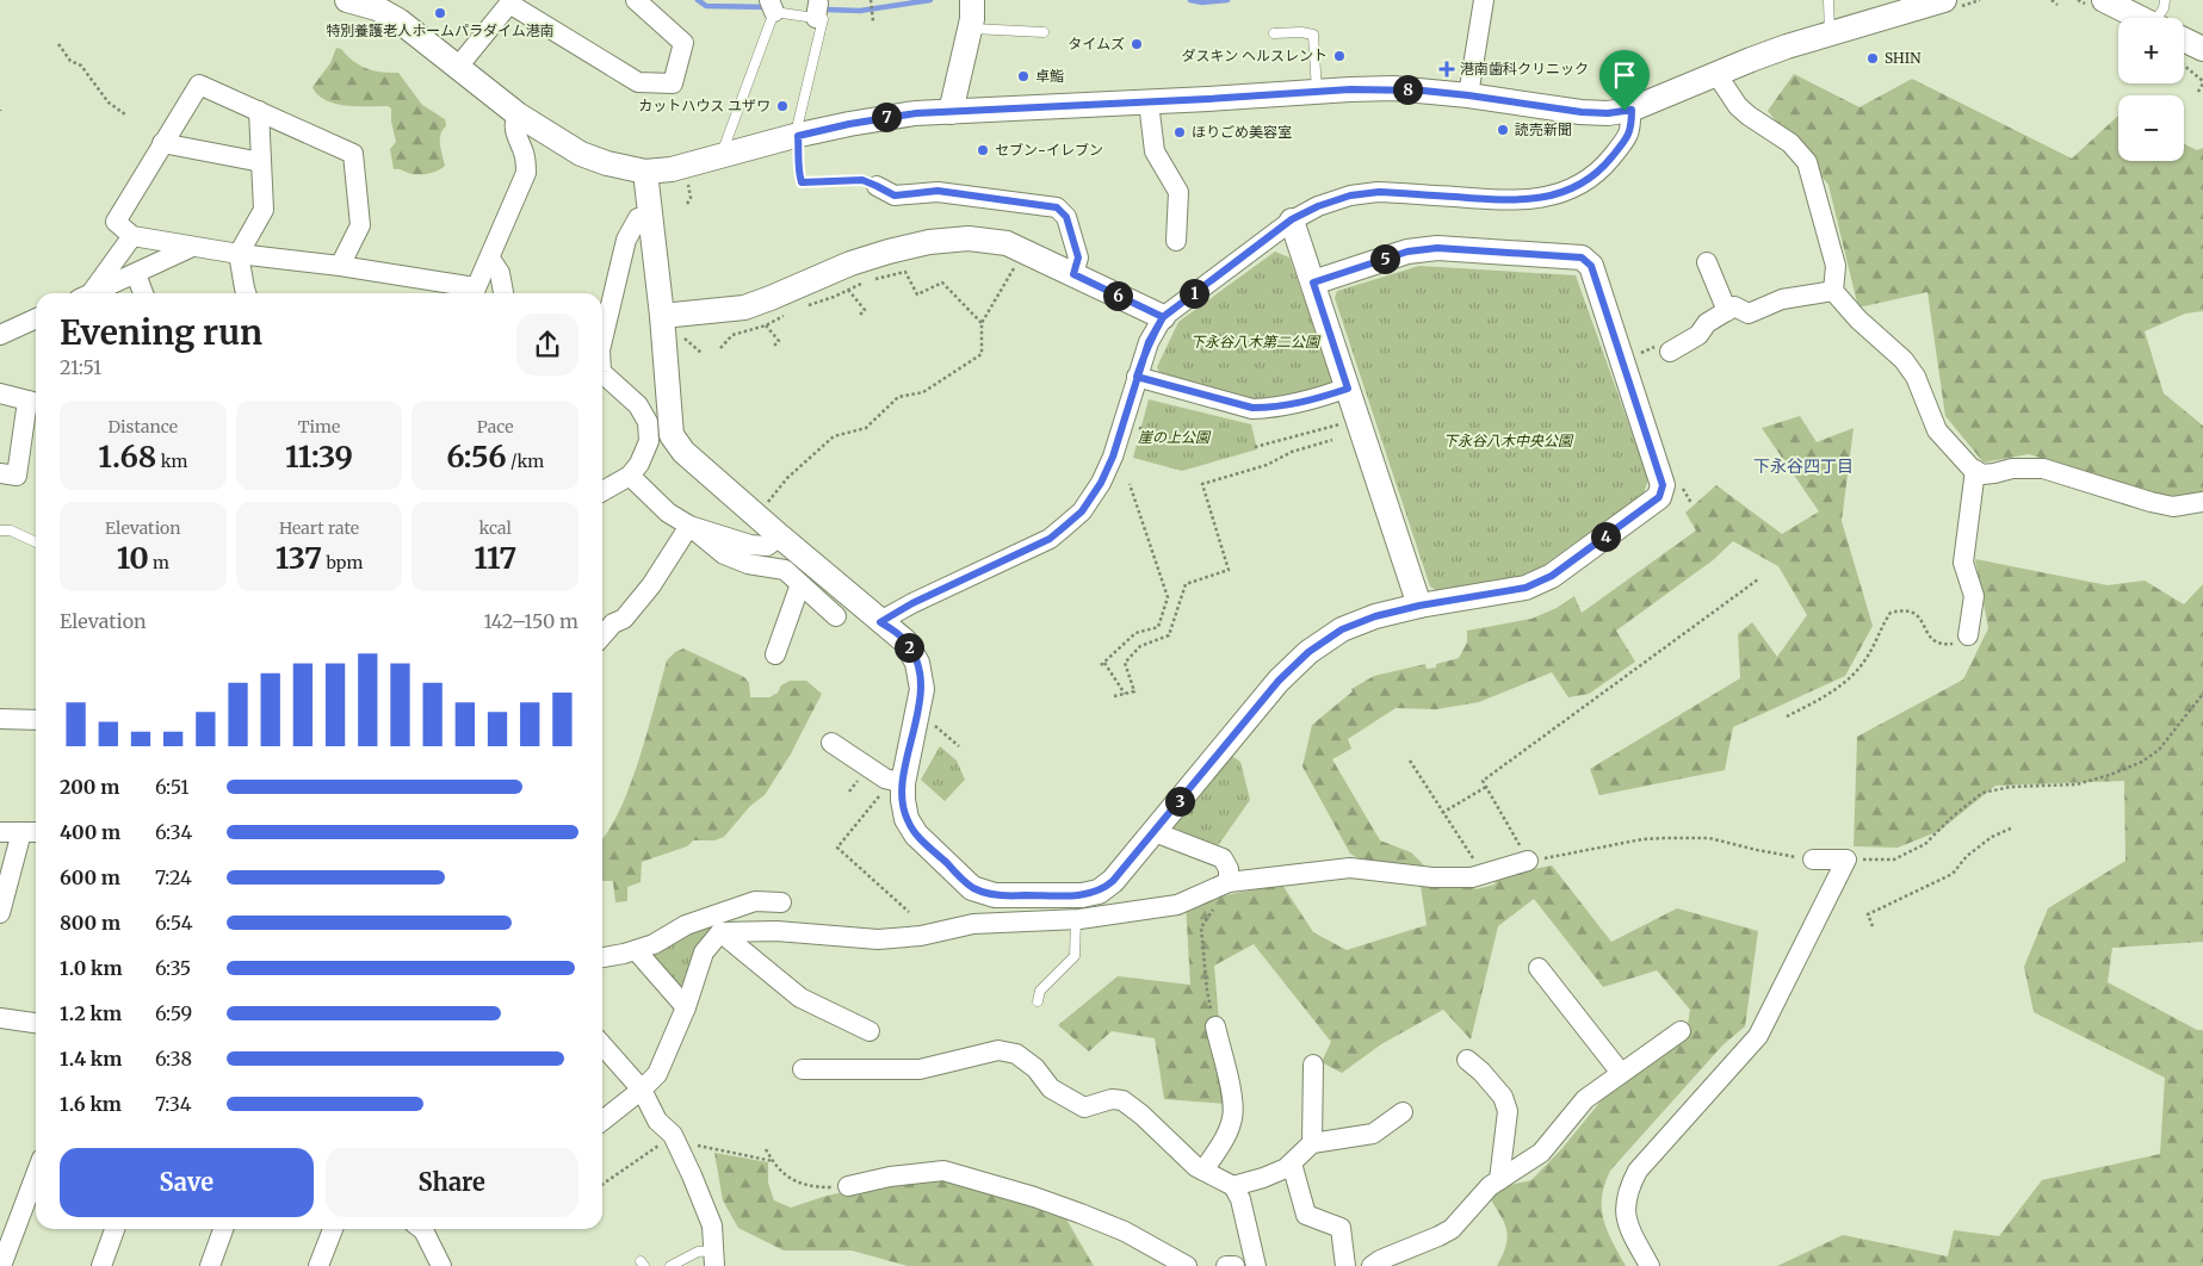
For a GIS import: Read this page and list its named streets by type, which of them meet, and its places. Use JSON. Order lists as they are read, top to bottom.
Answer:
{
  "districts": ["下永谷四丁目"],
  "parks": ["下永谷八木第二公園", "崖の上公園", "下永谷八木中央公園"],
  "places": {
    "other": [
      "特別養護老人ホームパラダイム港南",
      "タイムズ",
      "ダスキン ヘルスレント",
      "SHIN",
      "卓鮨",
      "カットハウス ユザワ",
      "読売新聞",
      "ほりごめ美容室",
      "セブン-イレブン"
    ],
    "health": ["港南歯科クリニック"]
  },
  "page": {
    "map_buttons": ["+", "−"],
    "pins": [
      "8",
      "7",
      "5",
      "1",
      "6",
      "4",
      "2",
      "3"
    ],
    "heading": ["Evening run", "21:51"],
    "stats": [
      ["Distance", "1.68 km"],
      ["Time", "11:39"],
      ["Pace", "6:56 /km"],
      ["Elevation", "10 m"],
      ["Heart rate", "137 bpm"],
      ["kcal", "117"]
    ],
    "chart": ["Elevation", "142–150 m"],
    "list": [
      {
        "name": "200 m",
        "note": "6:51"
      },
      {
        "name": "400 m",
        "note": "6:34"
      },
      {
        "name": "600 m",
        "note": "7:24"
      },
      {
        "name": "800 m",
        "note": "6:54"
      },
      {
        "name": "1.0 km",
        "note": "6:35"
      },
      {
        "name": "1.2 km",
        "note": "6:59"
      },
      {
        "name": "1.4 km",
        "note": "6:38"
      },
      {
        "name": "1.6 km",
        "note": "7:34"
      }
    ],
    "buttons": ["Save", "Share"]
  }
}
